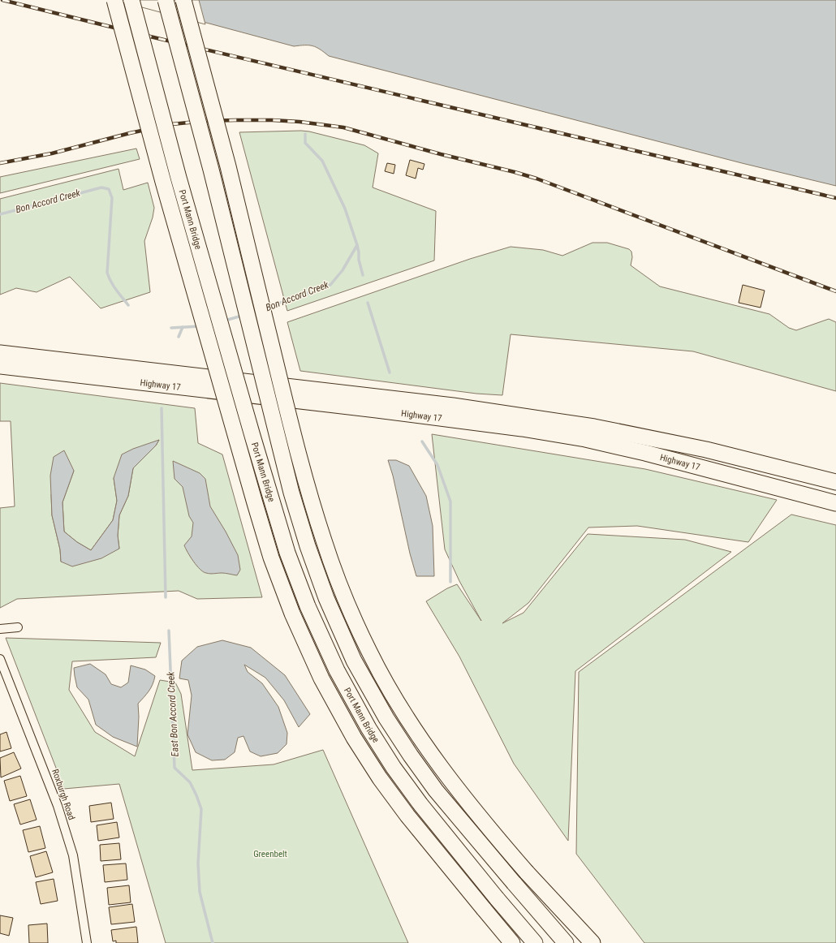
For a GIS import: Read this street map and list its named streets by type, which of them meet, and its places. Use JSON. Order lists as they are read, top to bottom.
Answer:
{
  "streets": {
    "highway": ["Port Mann Bridge", "Highway 17"],
    "street": ["Roxburgh Road"]
  },
  "water": ["Bon Accord Creek", "East Bon Accord Creek"],
  "parks": ["Greenbelt"]
}
